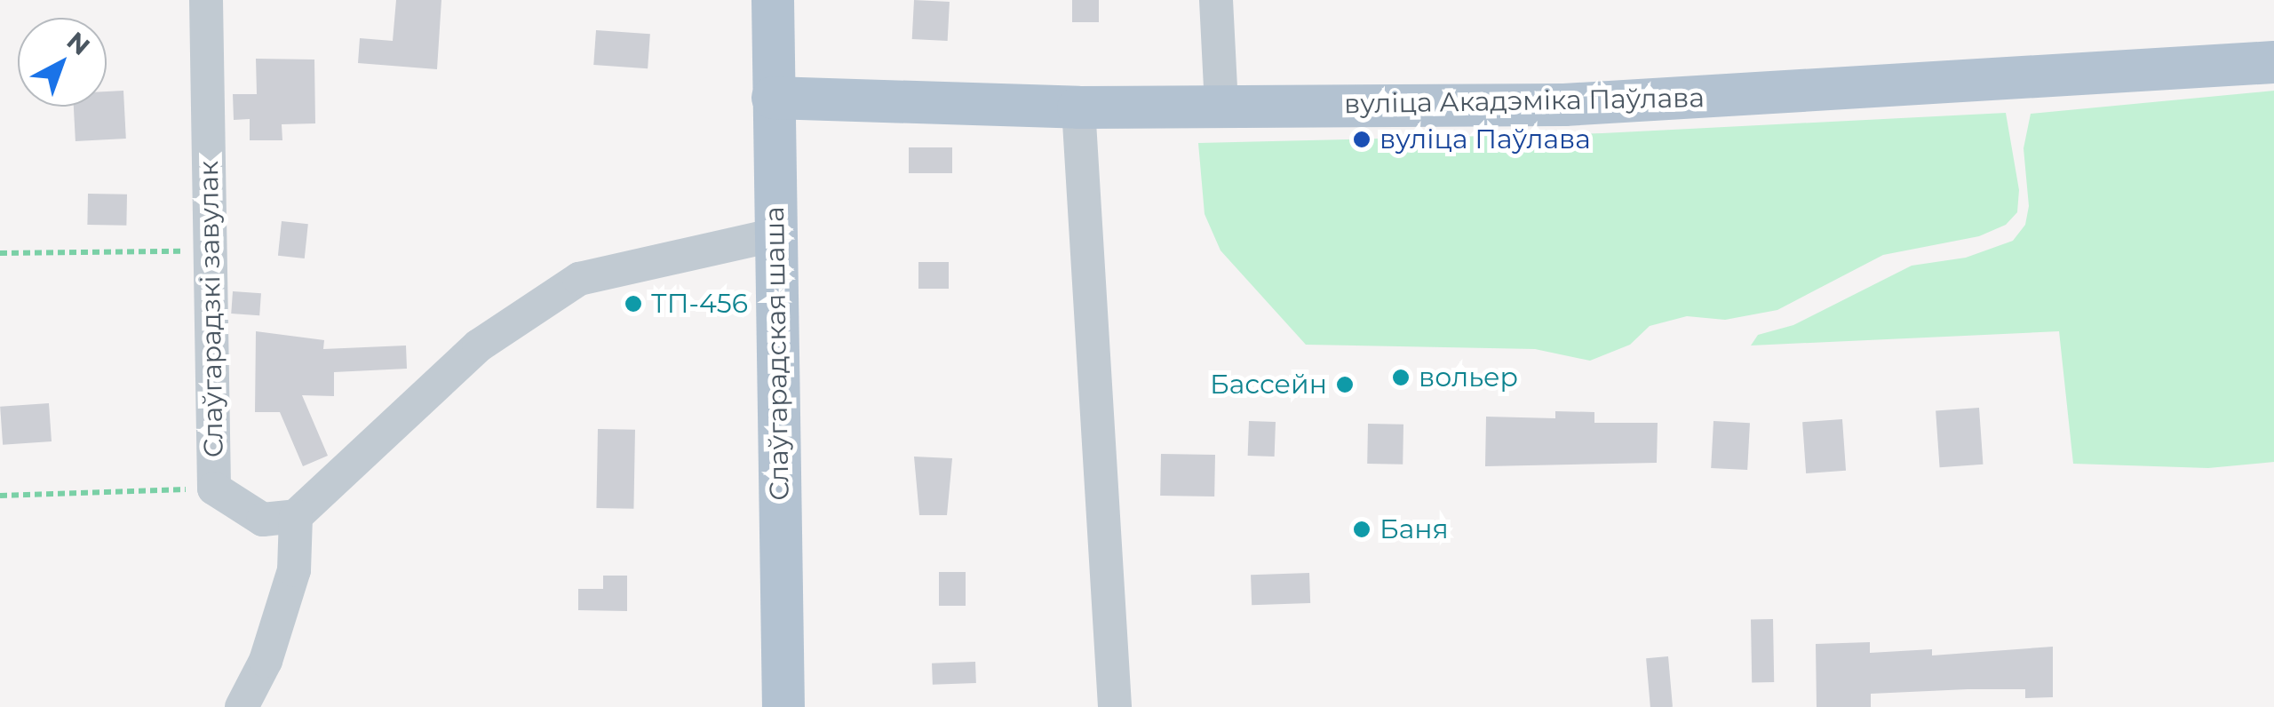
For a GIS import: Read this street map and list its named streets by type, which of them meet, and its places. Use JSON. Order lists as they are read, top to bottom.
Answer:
{
  "streets": {
    "main road": ["вуліца Акадэміка Паўлава", "Слаўгарадская шаша"],
    "street": ["Слаўгарадзкі завулак"]
  },
  "crossings": [
    ["вуліца Акадэміка Паўлава", "Слаўгарадская шаша"]
  ],
  "places": [
    "вуліца Паўлава",
    "ТП-456",
    "вольер",
    "Бассейн",
    "Баня"
  ],
  "north": "top right"
}
